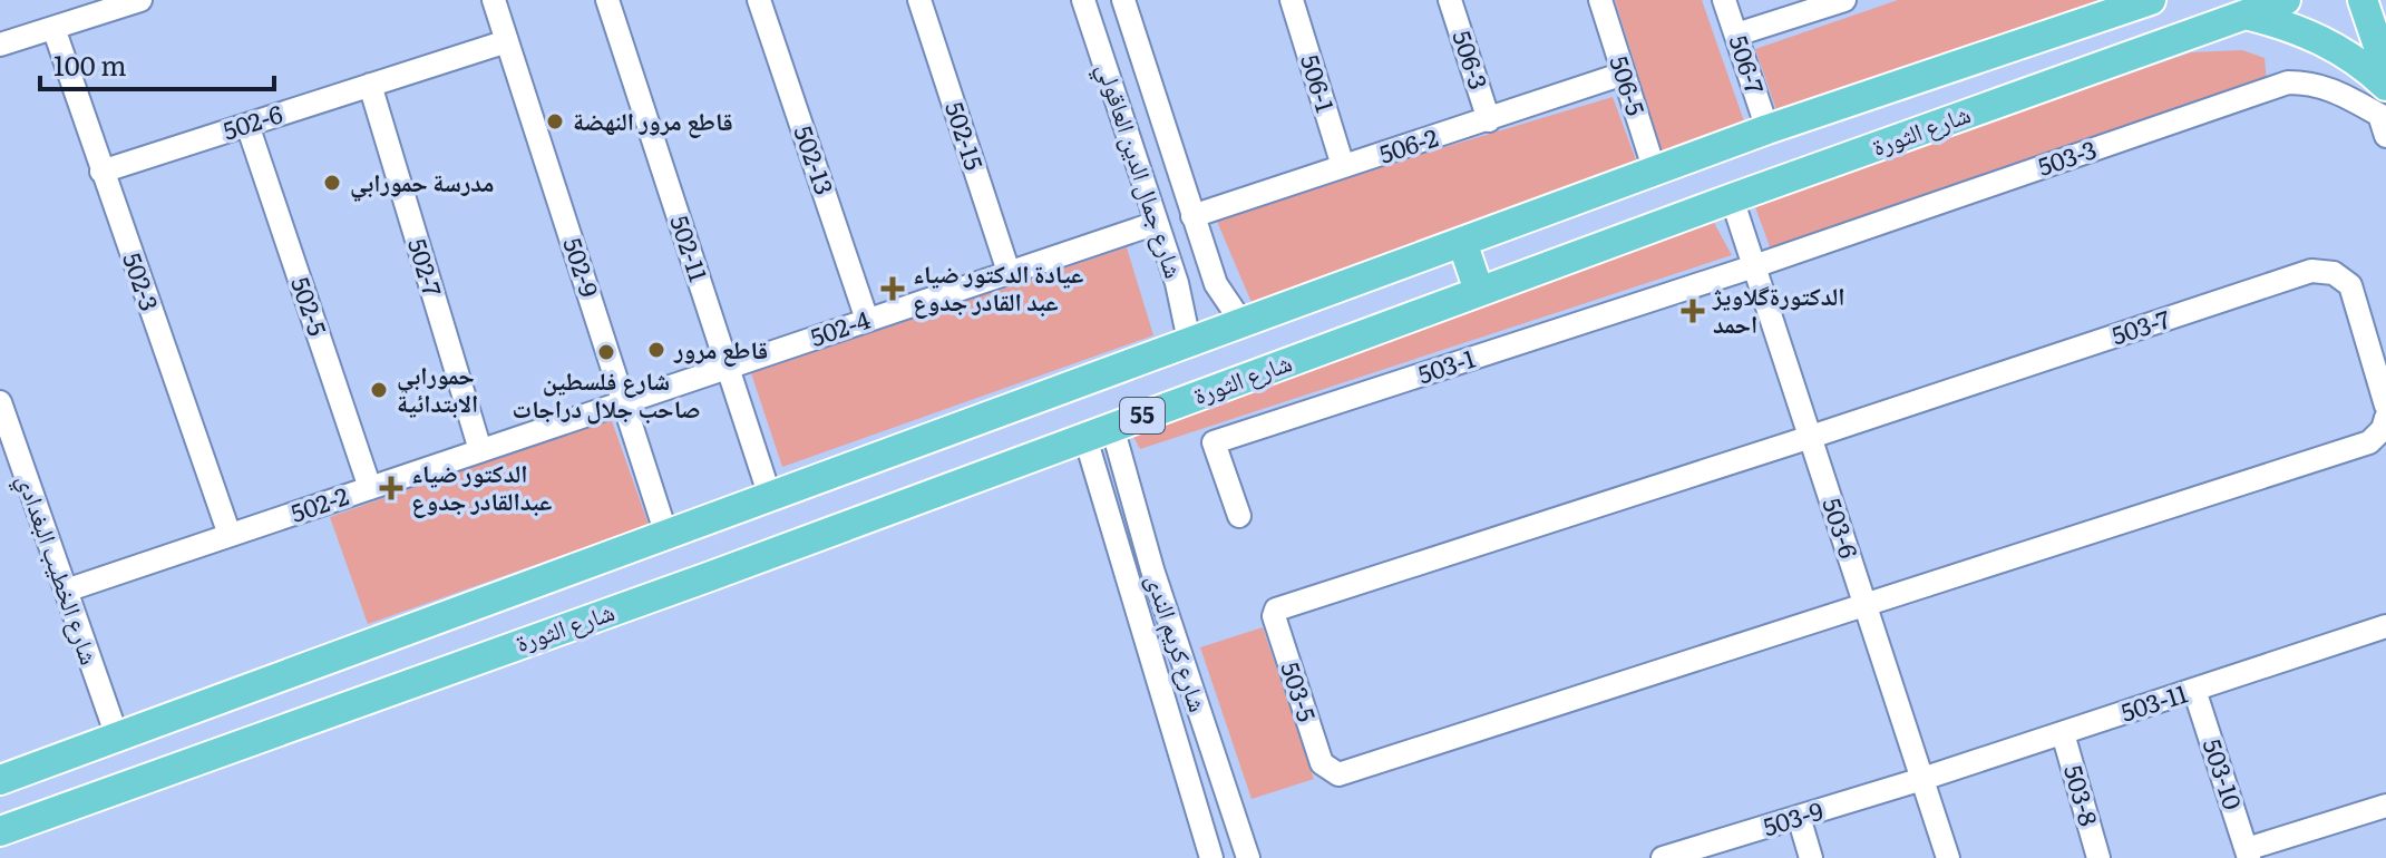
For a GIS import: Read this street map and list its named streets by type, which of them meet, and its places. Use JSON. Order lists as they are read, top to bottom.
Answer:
{
  "streets": {
    "main road": ["شارع الثورة", "55"],
    "street": [
      "506-3",
      "506-7",
      "506-1",
      "506-5",
      "502-6",
      "502-15",
      "506-2",
      "503-3",
      "502-13",
      "شارع جمال الدين العاقولي",
      "502-11",
      "502-7",
      "502-9",
      "502-3",
      "502-5",
      "503-7",
      "502-4",
      "503-1",
      "502-2",
      "503-6",
      "شارع الخطيب البغدادي",
      "شارع كريم الندى",
      "503-5",
      "503-11",
      "503-10",
      "503-8",
      "503-9"
    ]
  },
  "crossings": [
    ["506-3", "506-2"],
    ["506-7", "شارع الثورة"],
    ["506-1", "506-2"],
    ["506-5", "شارع الثورة"],
    ["506-5", "506-2"],
    ["502-6", "502-7"],
    ["502-6", "502-9"],
    ["502-6", "502-3"],
    ["502-6", "502-5"],
    ["شارع الثورة", "شارع جمال الدين العاقولي"],
    ["شارع الثورة", "502-11"],
    ["شارع الثورة", "502-9"],
    ["شارع الثورة", "503-6"],
    ["شارع الثورة", "شارع الخطيب البغدادي"],
    ["شارع الثورة", "شارع كريم الندى"],
    ["502-15", "502-4"],
    ["506-2", "شارع جمال الدين العاقولي"],
    ["503-3", "503-1"],
    ["503-3", "503-6"],
    ["502-13", "502-4"],
    ["شارع جمال الدين العاقولي", "502-4"],
    ["502-11", "502-4"],
    ["502-7", "502-2"],
    ["502-9", "502-2"],
    ["502-3", "502-2"],
    ["502-5", "502-2"],
    ["503-7", "503-6"],
    ["503-7", "503-5"],
    ["502-4", "502-2"],
    ["503-1", "503-6"],
    ["502-2", "شارع الخطيب البغدادي"],
    ["503-6", "503-5"],
    ["503-6", "503-11"],
    ["503-6", "503-9"],
    ["503-11", "503-10"],
    ["503-11", "503-8"],
    ["503-11", "503-9"]
  ],
  "places": {
    "other": [
      "قاطع مرور النهضة",
      "مدرسة حمورابي",
      "قاطع مرور",
      "شارع فلسطين صاحب جلال دراجات",
      "حمورابي الابتدائية"
    ],
    "health": ["عيادة الدكتور ضياء عبد القادر جدوع", "الدكتورةگلاويژ احمد", "الدكتور ضياء عبدالقادر جدوع"]
  },
  "scale_bar": "100 m"
}
